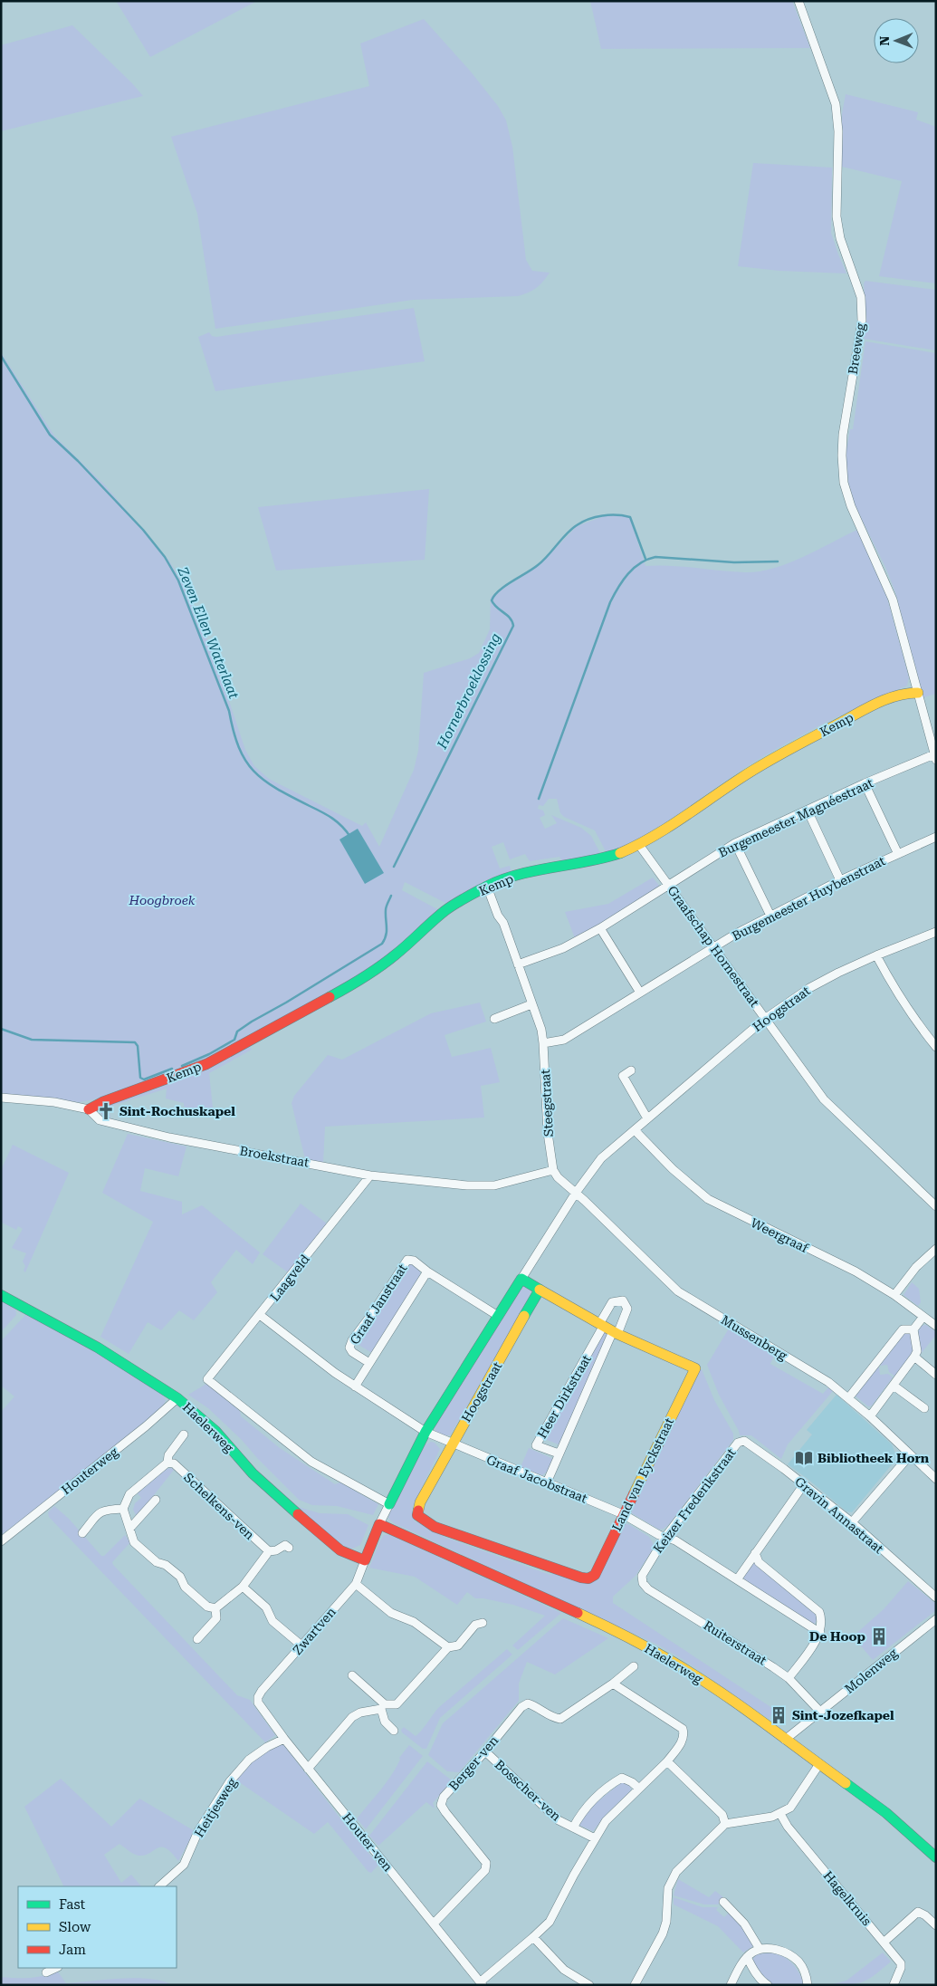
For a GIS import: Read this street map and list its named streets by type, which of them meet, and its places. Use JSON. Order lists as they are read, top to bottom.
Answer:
{
  "streets": {
    "street": [
      "Breeweg",
      "Kemp",
      "Burgemeester Magnéestraat",
      "Burgemeester Huybenstraat",
      "Graafschap Hornestraat",
      "Hoogstraat",
      "Steegstraat",
      "Broekstraat",
      "Weergraaf",
      "Laagveld",
      "Graaf Janstraat",
      "Mussenberg",
      "Heer Dirkstraat",
      "Haelerweg",
      "Houterweg",
      "Land van Eyckstraat",
      "Graaf Jacobstraat",
      "Keizer Frederikstraat",
      "Schelkens-ven",
      "Gravin Annastraat",
      "Zwartven",
      "Ruiterstraat",
      "Molenweg",
      "Berger-ven",
      "Bosscher-ven",
      "Heitjesweg",
      "Houter-ven",
      "Hagelkruis"
    ]
  },
  "crossings": [
    ["Breeweg", "Kemp"],
    ["Breeweg", "Burgemeester Magnéestraat"],
    ["Kemp", "Graafschap Hornestraat"],
    ["Kemp", "Steegstraat"],
    ["Kemp", "Broekstraat"],
    ["Burgemeester Magnéestraat", "Graafschap Hornestraat"],
    ["Burgemeester Magnéestraat", "Steegstraat"],
    ["Burgemeester Huybenstraat", "Graafschap Hornestraat"],
    ["Burgemeester Huybenstraat", "Steegstraat"],
    ["Graafschap Hornestraat", "Hoogstraat"],
    ["Hoogstraat", "Weergraaf"],
    ["Hoogstraat", "Laagveld"],
    ["Hoogstraat", "Graaf Janstraat"],
    ["Hoogstraat", "Mussenberg"],
    ["Hoogstraat", "Land van Eyckstraat"],
    ["Hoogstraat", "Graaf Jacobstraat"],
    ["Steegstraat", "Broekstraat"],
    ["Broekstraat", "Laagveld"],
    ["Laagveld", "Graaf Jacobstraat"],
    ["Graaf Janstraat", "Graaf Jacobstraat"],
    ["Heer Dirkstraat", "Land van Eyckstraat"],
    ["Heer Dirkstraat", "Graaf Jacobstraat"],
    ["Haelerweg", "Houterweg"],
    ["Haelerweg", "Zwartven"],
    ["Haelerweg", "Molenweg"],
    ["Land van Eyckstraat", "Graaf Jacobstraat"],
    ["Graaf Jacobstraat", "Keizer Frederikstraat"],
    ["Keizer Frederikstraat", "Gravin Annastraat"],
    ["Keizer Frederikstraat", "Ruiterstraat"],
    ["Zwartven", "Houter-ven"],
    ["Ruiterstraat", "Molenweg"],
    ["Berger-ven", "Bosscher-ven"],
    ["Berger-ven", "Houter-ven"],
    ["Heitjesweg", "Houter-ven"]
  ],
  "water": ["Zeven Ellen Waterlaat", "Hornerbroeklossing"],
  "parks": ["Hoogbroek"],
  "places": {
    "church": ["Sint-Rochuskapel"],
    "library": ["Bibliotheek Horn"],
    "building": ["De Hoop", "Sint-Jozefkapel"]
  },
  "legend": ["Fast", "Slow", "Jam"],
  "north": "left"
}
